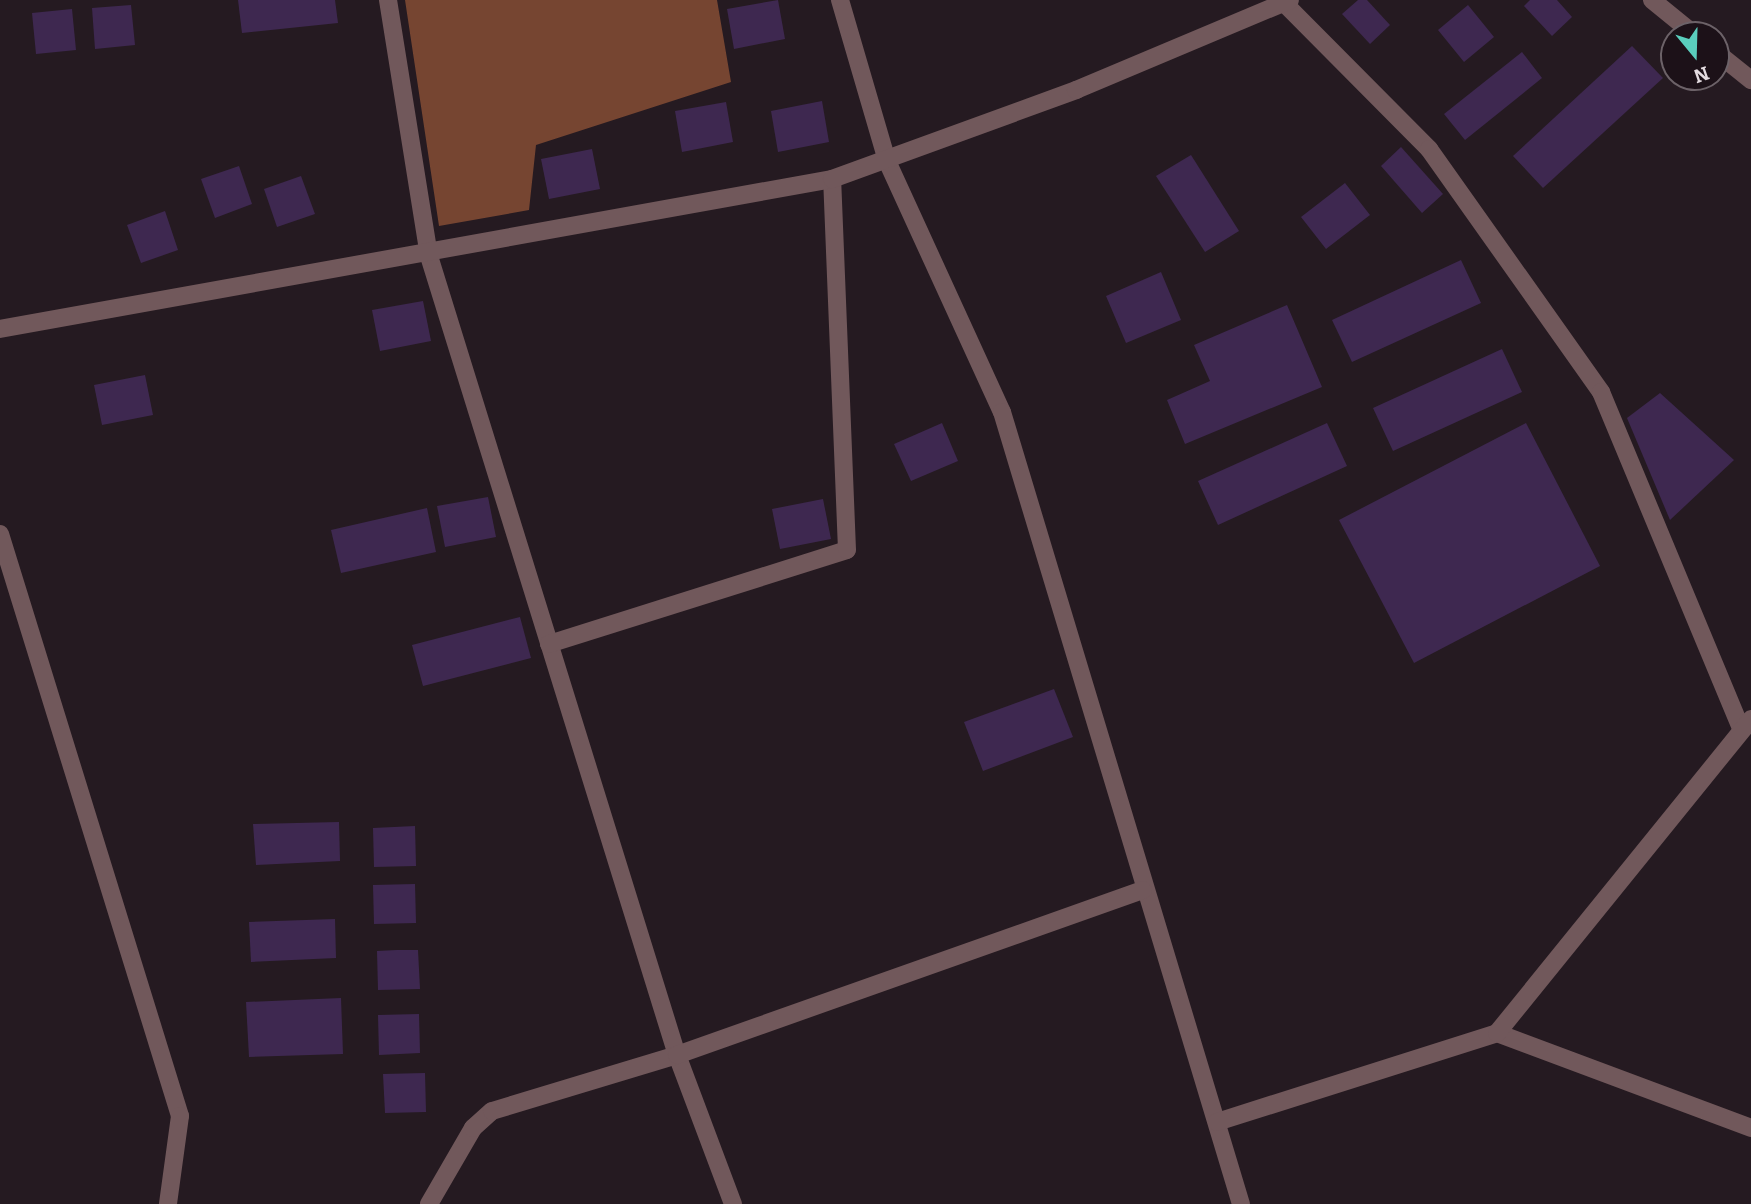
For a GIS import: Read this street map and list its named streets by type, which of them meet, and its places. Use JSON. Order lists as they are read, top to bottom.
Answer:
{
  "north": "bottom"
}
